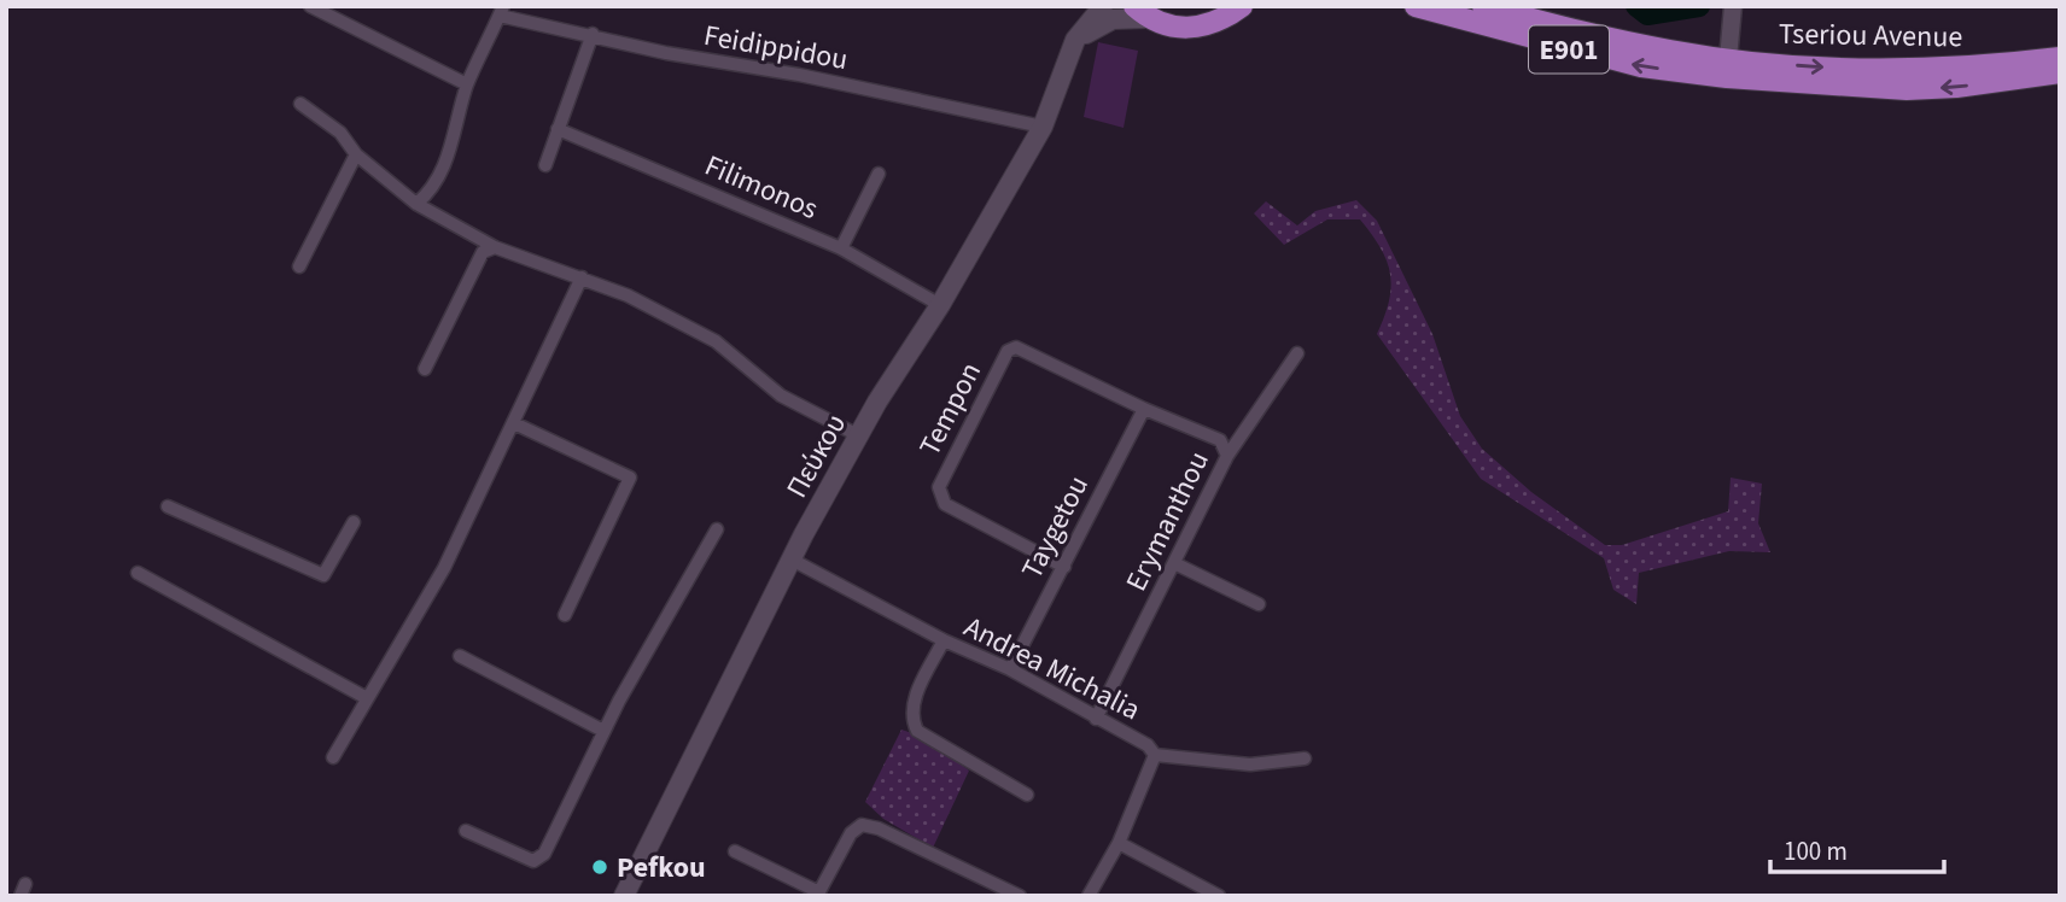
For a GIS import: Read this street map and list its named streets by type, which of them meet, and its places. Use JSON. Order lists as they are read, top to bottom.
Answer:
{
  "streets": {
    "main road": ["Tseriou Avenue", "E901", "Πεύκου"],
    "street": [
      "Feidippidou",
      "Filimonos",
      "Tempon",
      "Erymanthou",
      "Taygetou",
      "Andrea Michalia"
    ]
  },
  "crossings": [
    ["Feidippidou", "Πεύκου"],
    ["Filimonos", "Πεύκου"],
    ["Tempon", "Erymanthou"],
    ["Tempon", "Taygetou"],
    ["Πεύκου", "Andrea Michalia"],
    ["Erymanthou", "Andrea Michalia"],
    ["Taygetou", "Andrea Michalia"]
  ],
  "places": ["Pefkou"],
  "scale_bar": "100 m"
}
